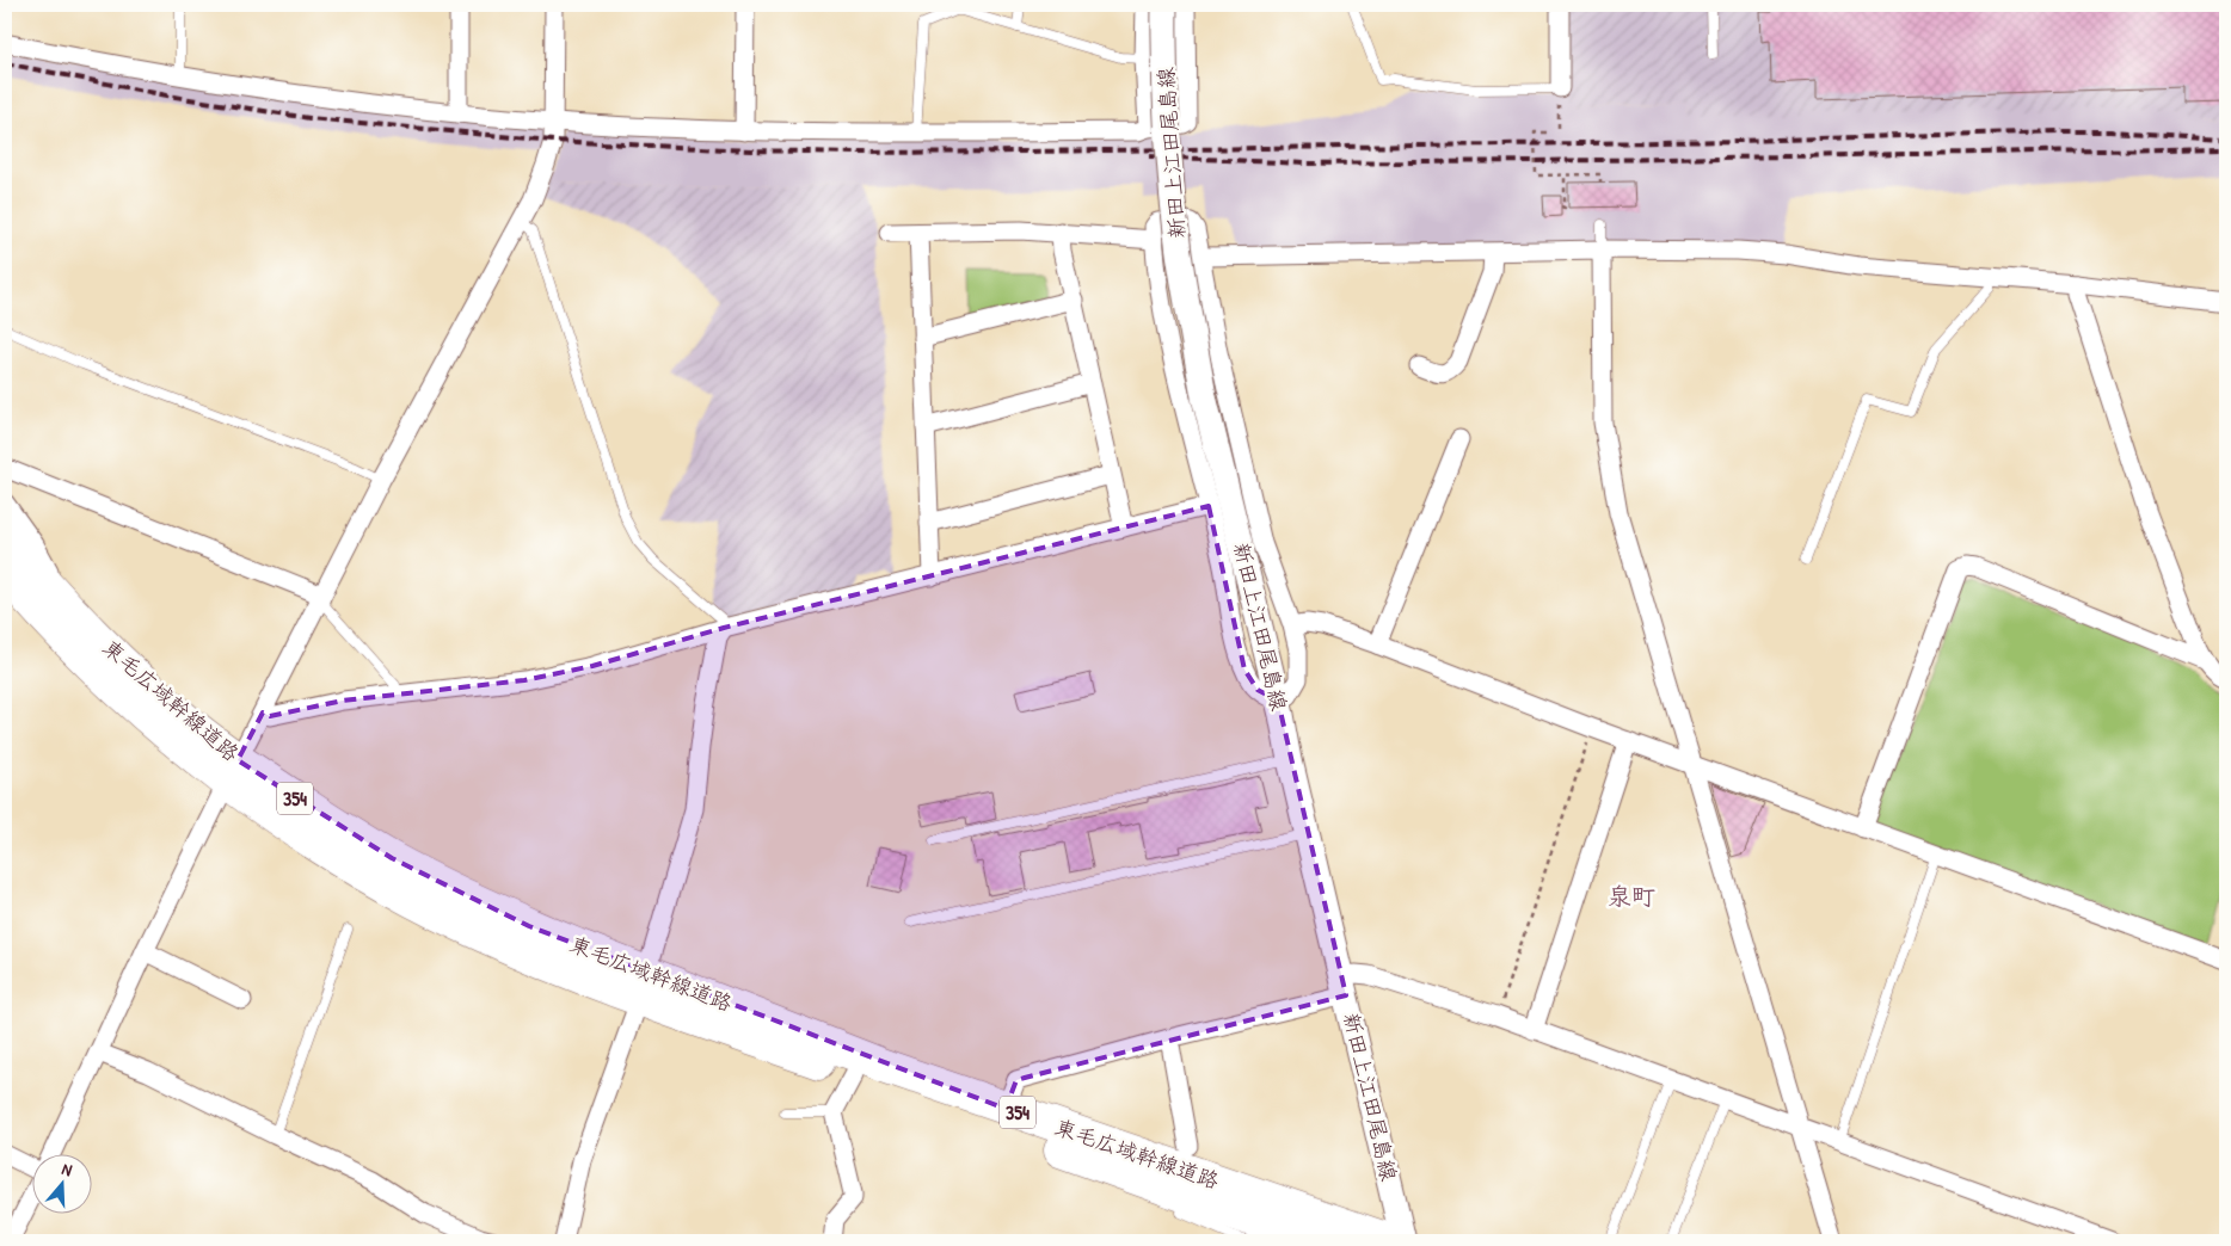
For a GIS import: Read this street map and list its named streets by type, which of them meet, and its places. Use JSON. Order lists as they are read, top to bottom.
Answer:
{
  "streets": {
    "highway": ["東毛広域幹線道路", "354"],
    "main road": ["新田上江田尾島線"]
  },
  "districts": ["泉町"],
  "north": "top"
}
